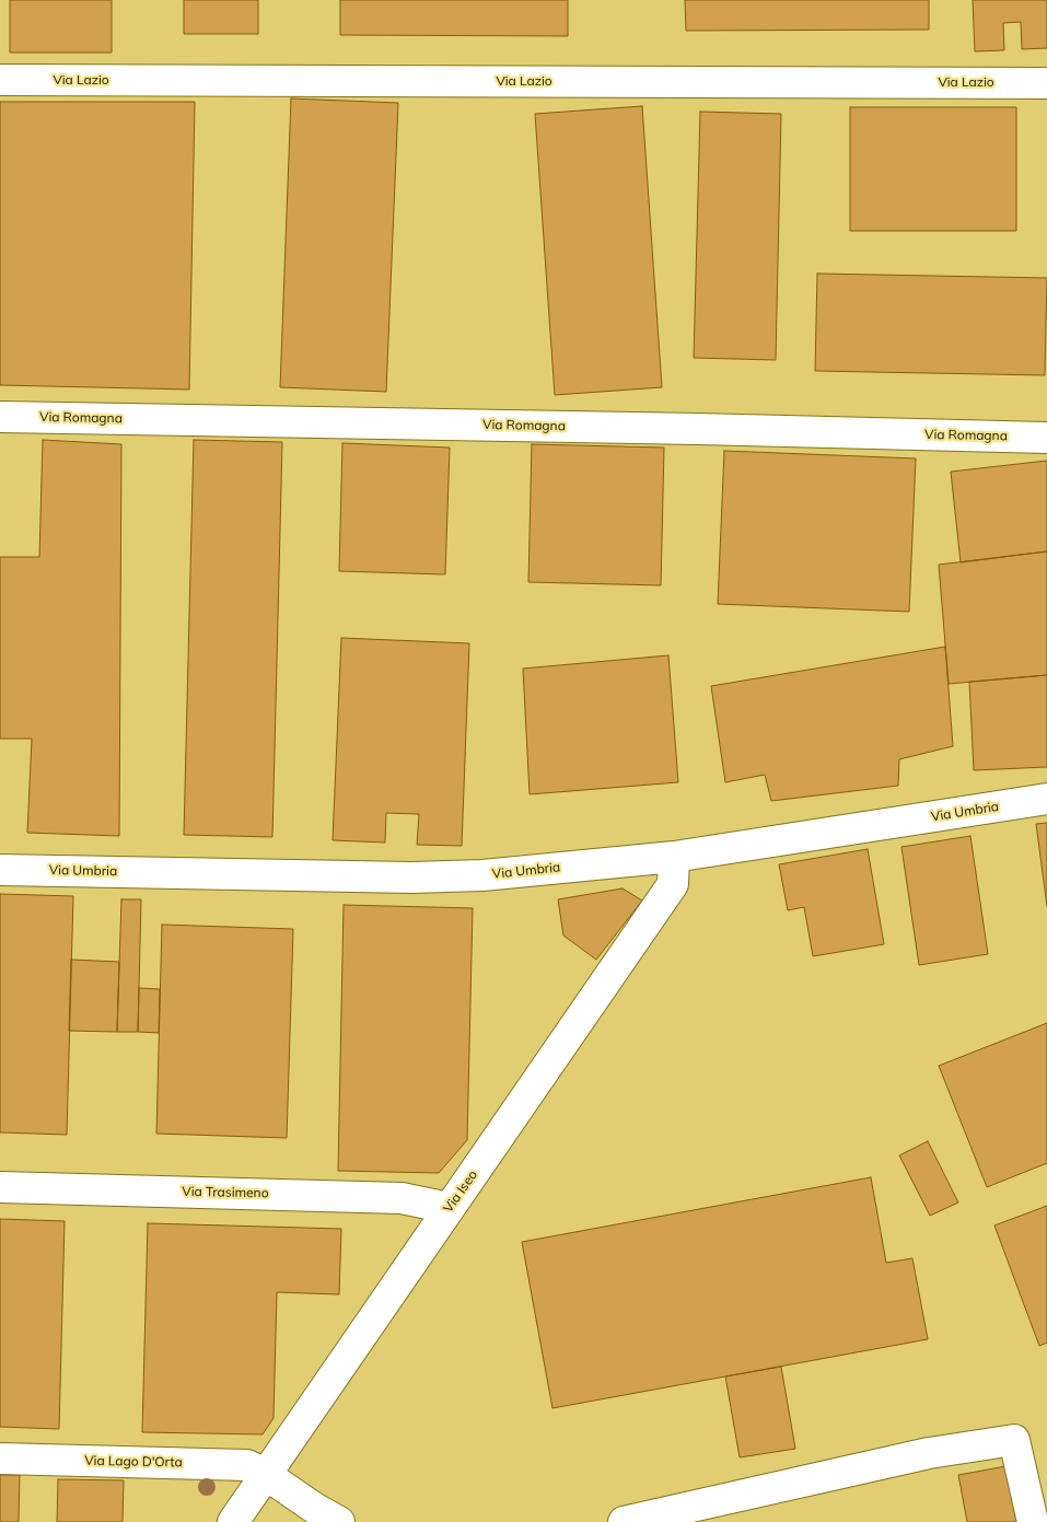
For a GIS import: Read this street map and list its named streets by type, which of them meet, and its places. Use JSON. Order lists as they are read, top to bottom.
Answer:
{
  "streets": {
    "street": [
      "Via Lazio",
      "Via Romagna",
      "Via Umbria",
      "Via Iseo",
      "Via Trasimeno",
      "Via Lago D'Orta"
    ]
  },
  "crossings": [
    ["Via Umbria", "Via Iseo"],
    ["Via Iseo", "Via Trasimeno"],
    ["Via Iseo", "Via Lago D'Orta"]
  ]
}
